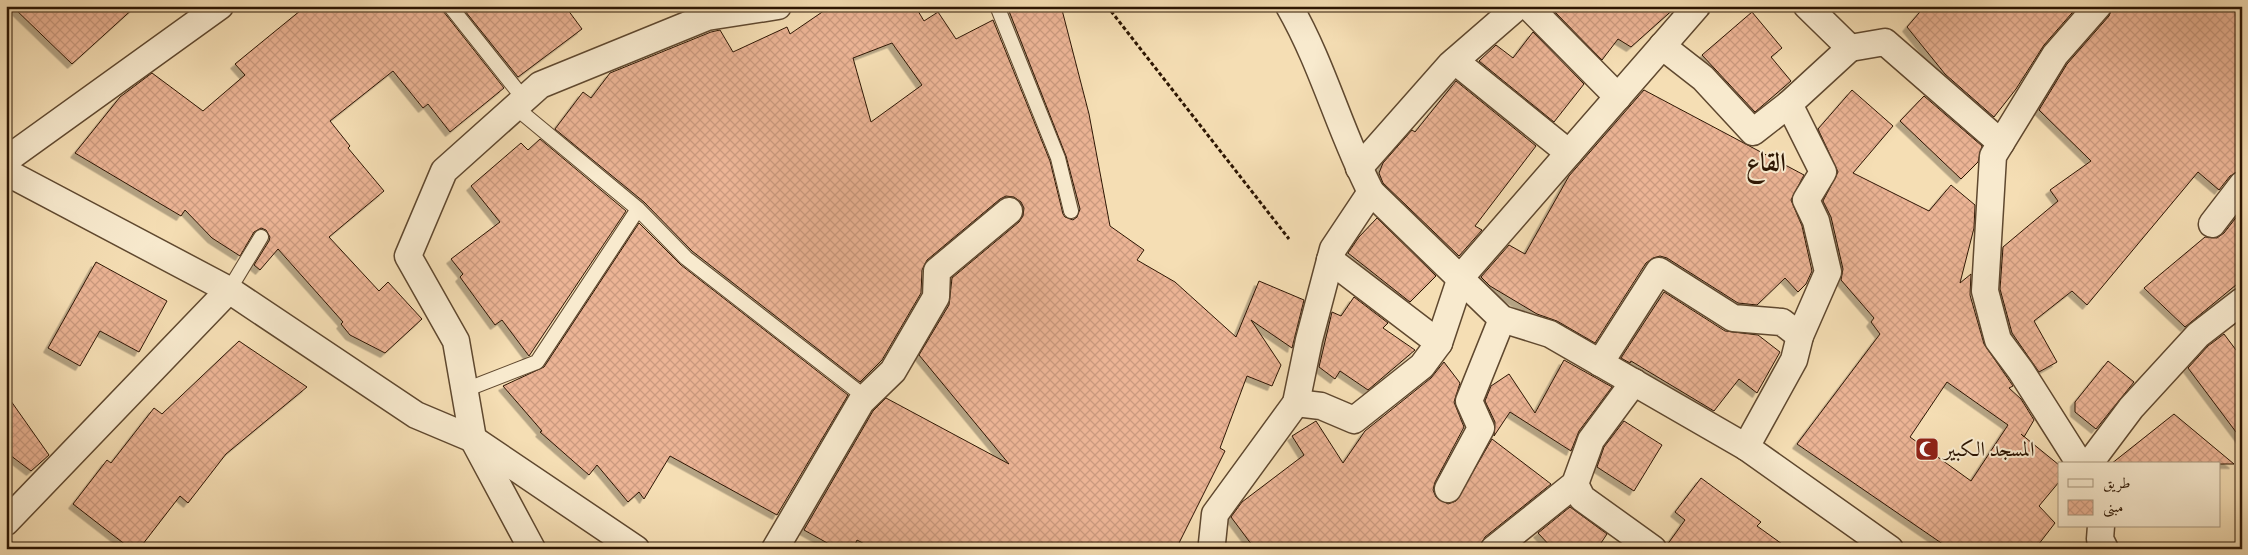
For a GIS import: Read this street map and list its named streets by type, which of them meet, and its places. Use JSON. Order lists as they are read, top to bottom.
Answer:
{
  "districts": ["القاع"],
  "places": {
    "mosque": ["المسجد الكبير"]
  },
  "legend": ["طريق", "مبنى"]
}
